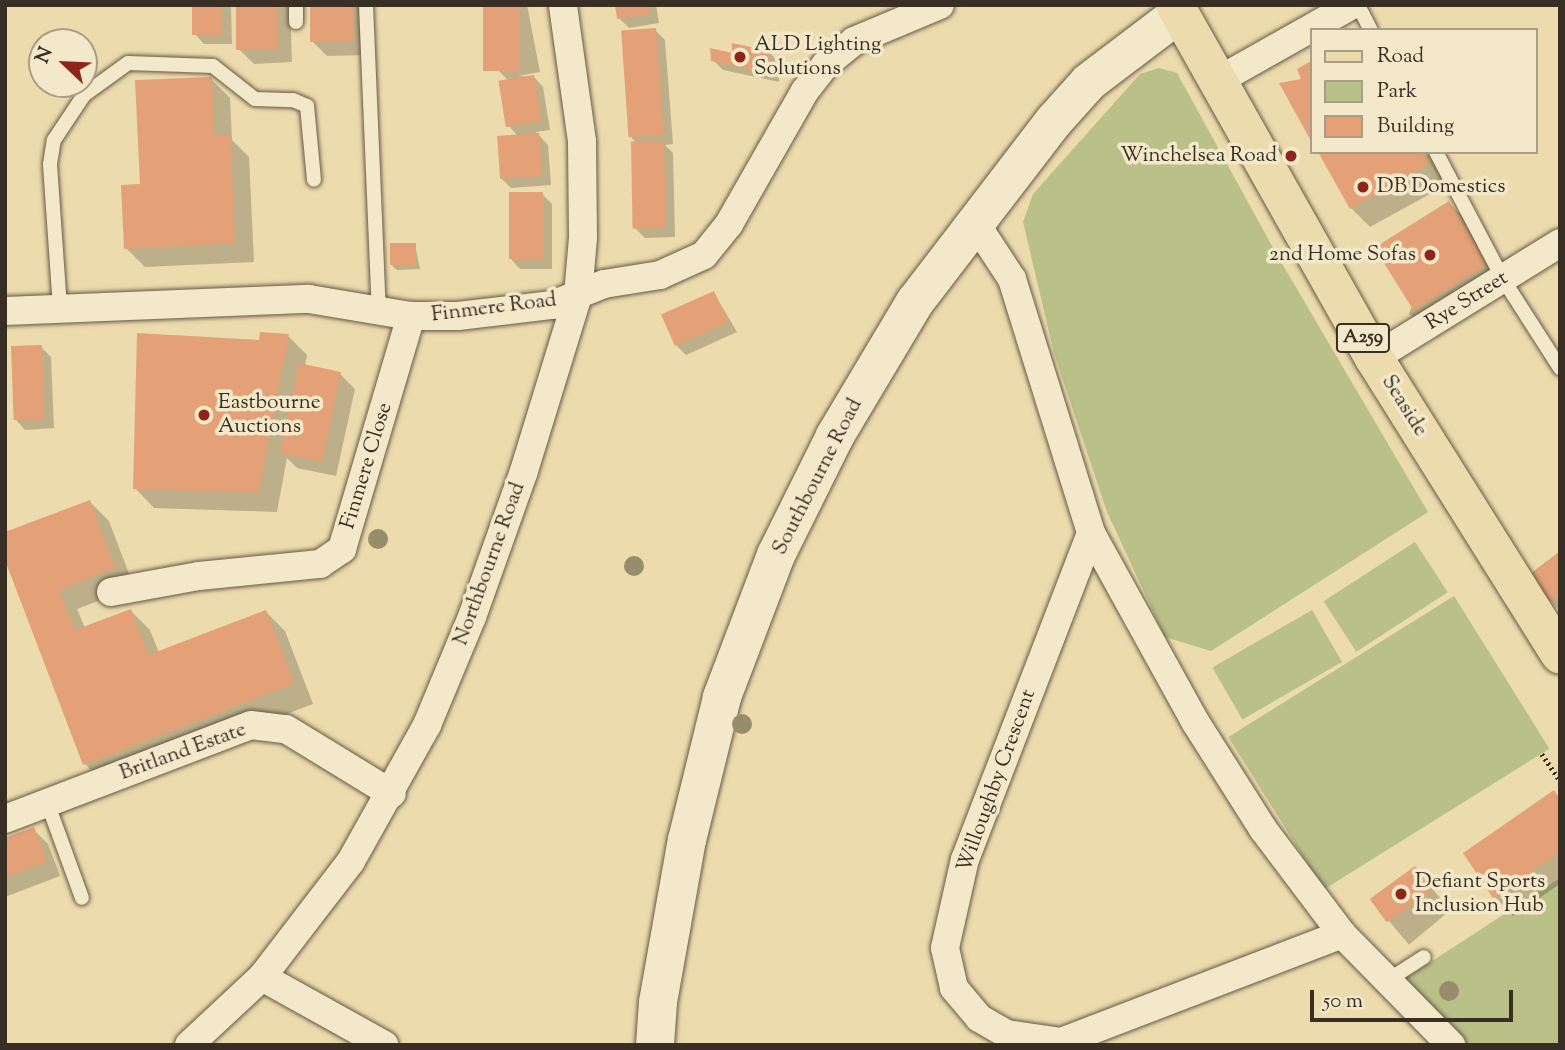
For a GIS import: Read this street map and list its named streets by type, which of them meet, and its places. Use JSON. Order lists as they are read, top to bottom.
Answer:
{
  "streets": {
    "main road": ["A259", "Seaside"],
    "street": [
      "Rye Street",
      "Finmere Road",
      "Finmere Close",
      "Southbourne Road",
      "Northbourne Road",
      "Britland Estate",
      "Willoughby Crescent"
    ]
  },
  "crossings": [
    ["Rye Street", "Seaside"],
    ["Finmere Road", "Finmere Close"],
    ["Finmere Road", "Northbourne Road"],
    ["Seaside", "Southbourne Road"],
    ["Northbourne Road", "Britland Estate"]
  ],
  "places": [
    "ALD Lighting Solutions",
    "Winchelsea Road",
    "DB Domestics",
    "2nd Home Sofas",
    "Eastbourne Auctions",
    "Defiant Sports Inclusion Hub"
  ],
  "legend": ["Road", "Park", "Building"],
  "scale_bar": "50 m",
  "north": "top left"
}
